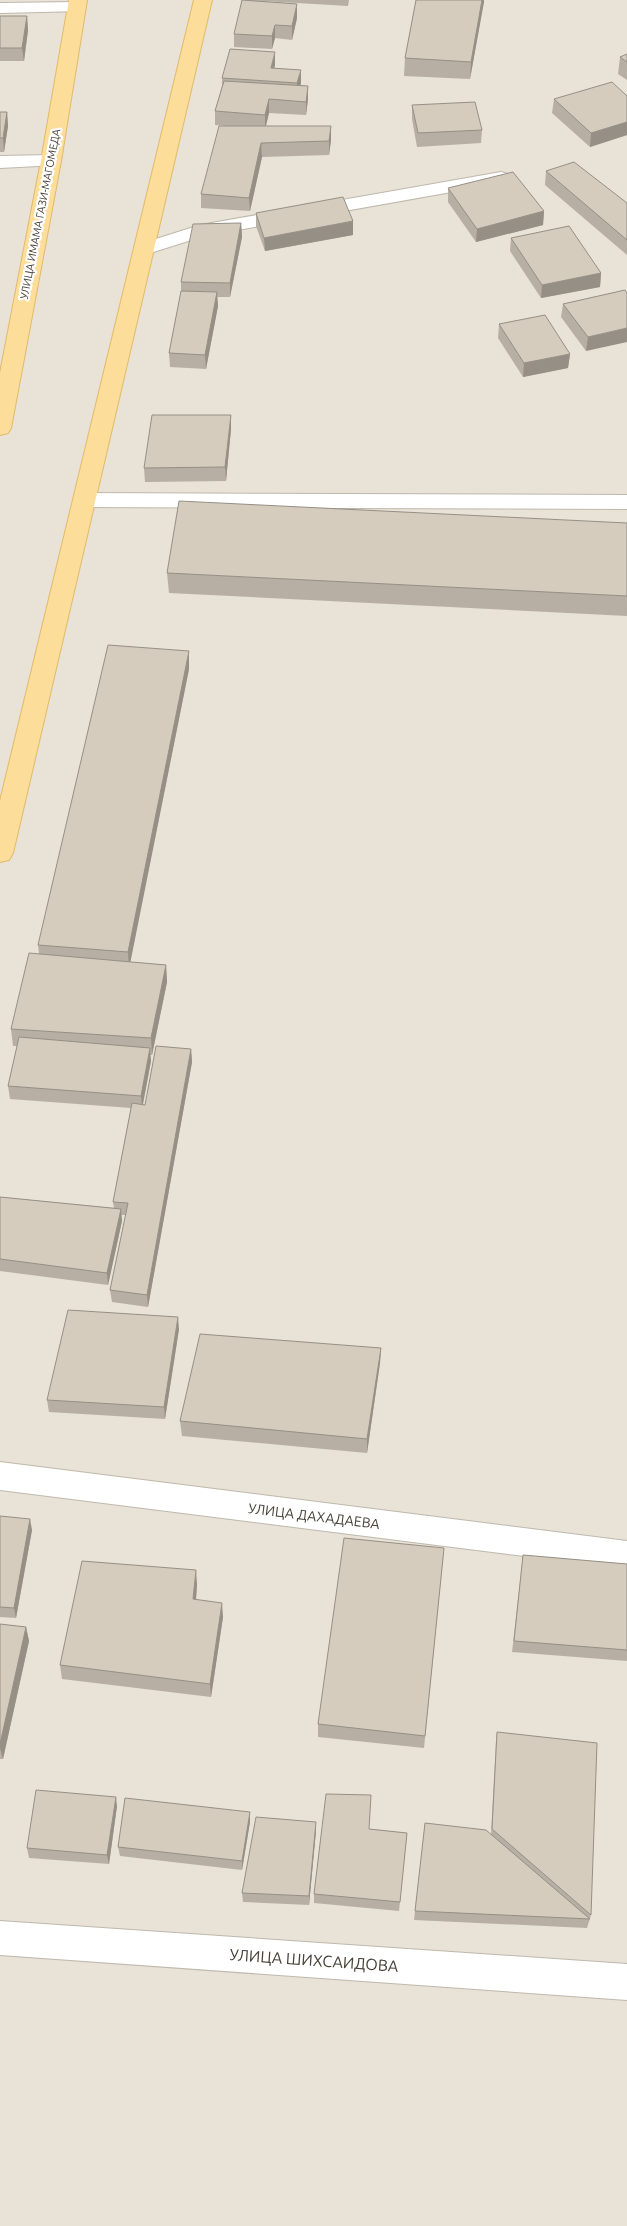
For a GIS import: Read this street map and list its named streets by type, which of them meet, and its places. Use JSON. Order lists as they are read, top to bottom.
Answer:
{
  "streets": {
    "main road": ["УЛИЦА ИМАМА ГАЗИ-МАГОМЕДА"],
    "street": ["УЛИЦА ДАХАДАЕВА", "УЛИЦА ШИХСАИДОВА"]
  }
}
